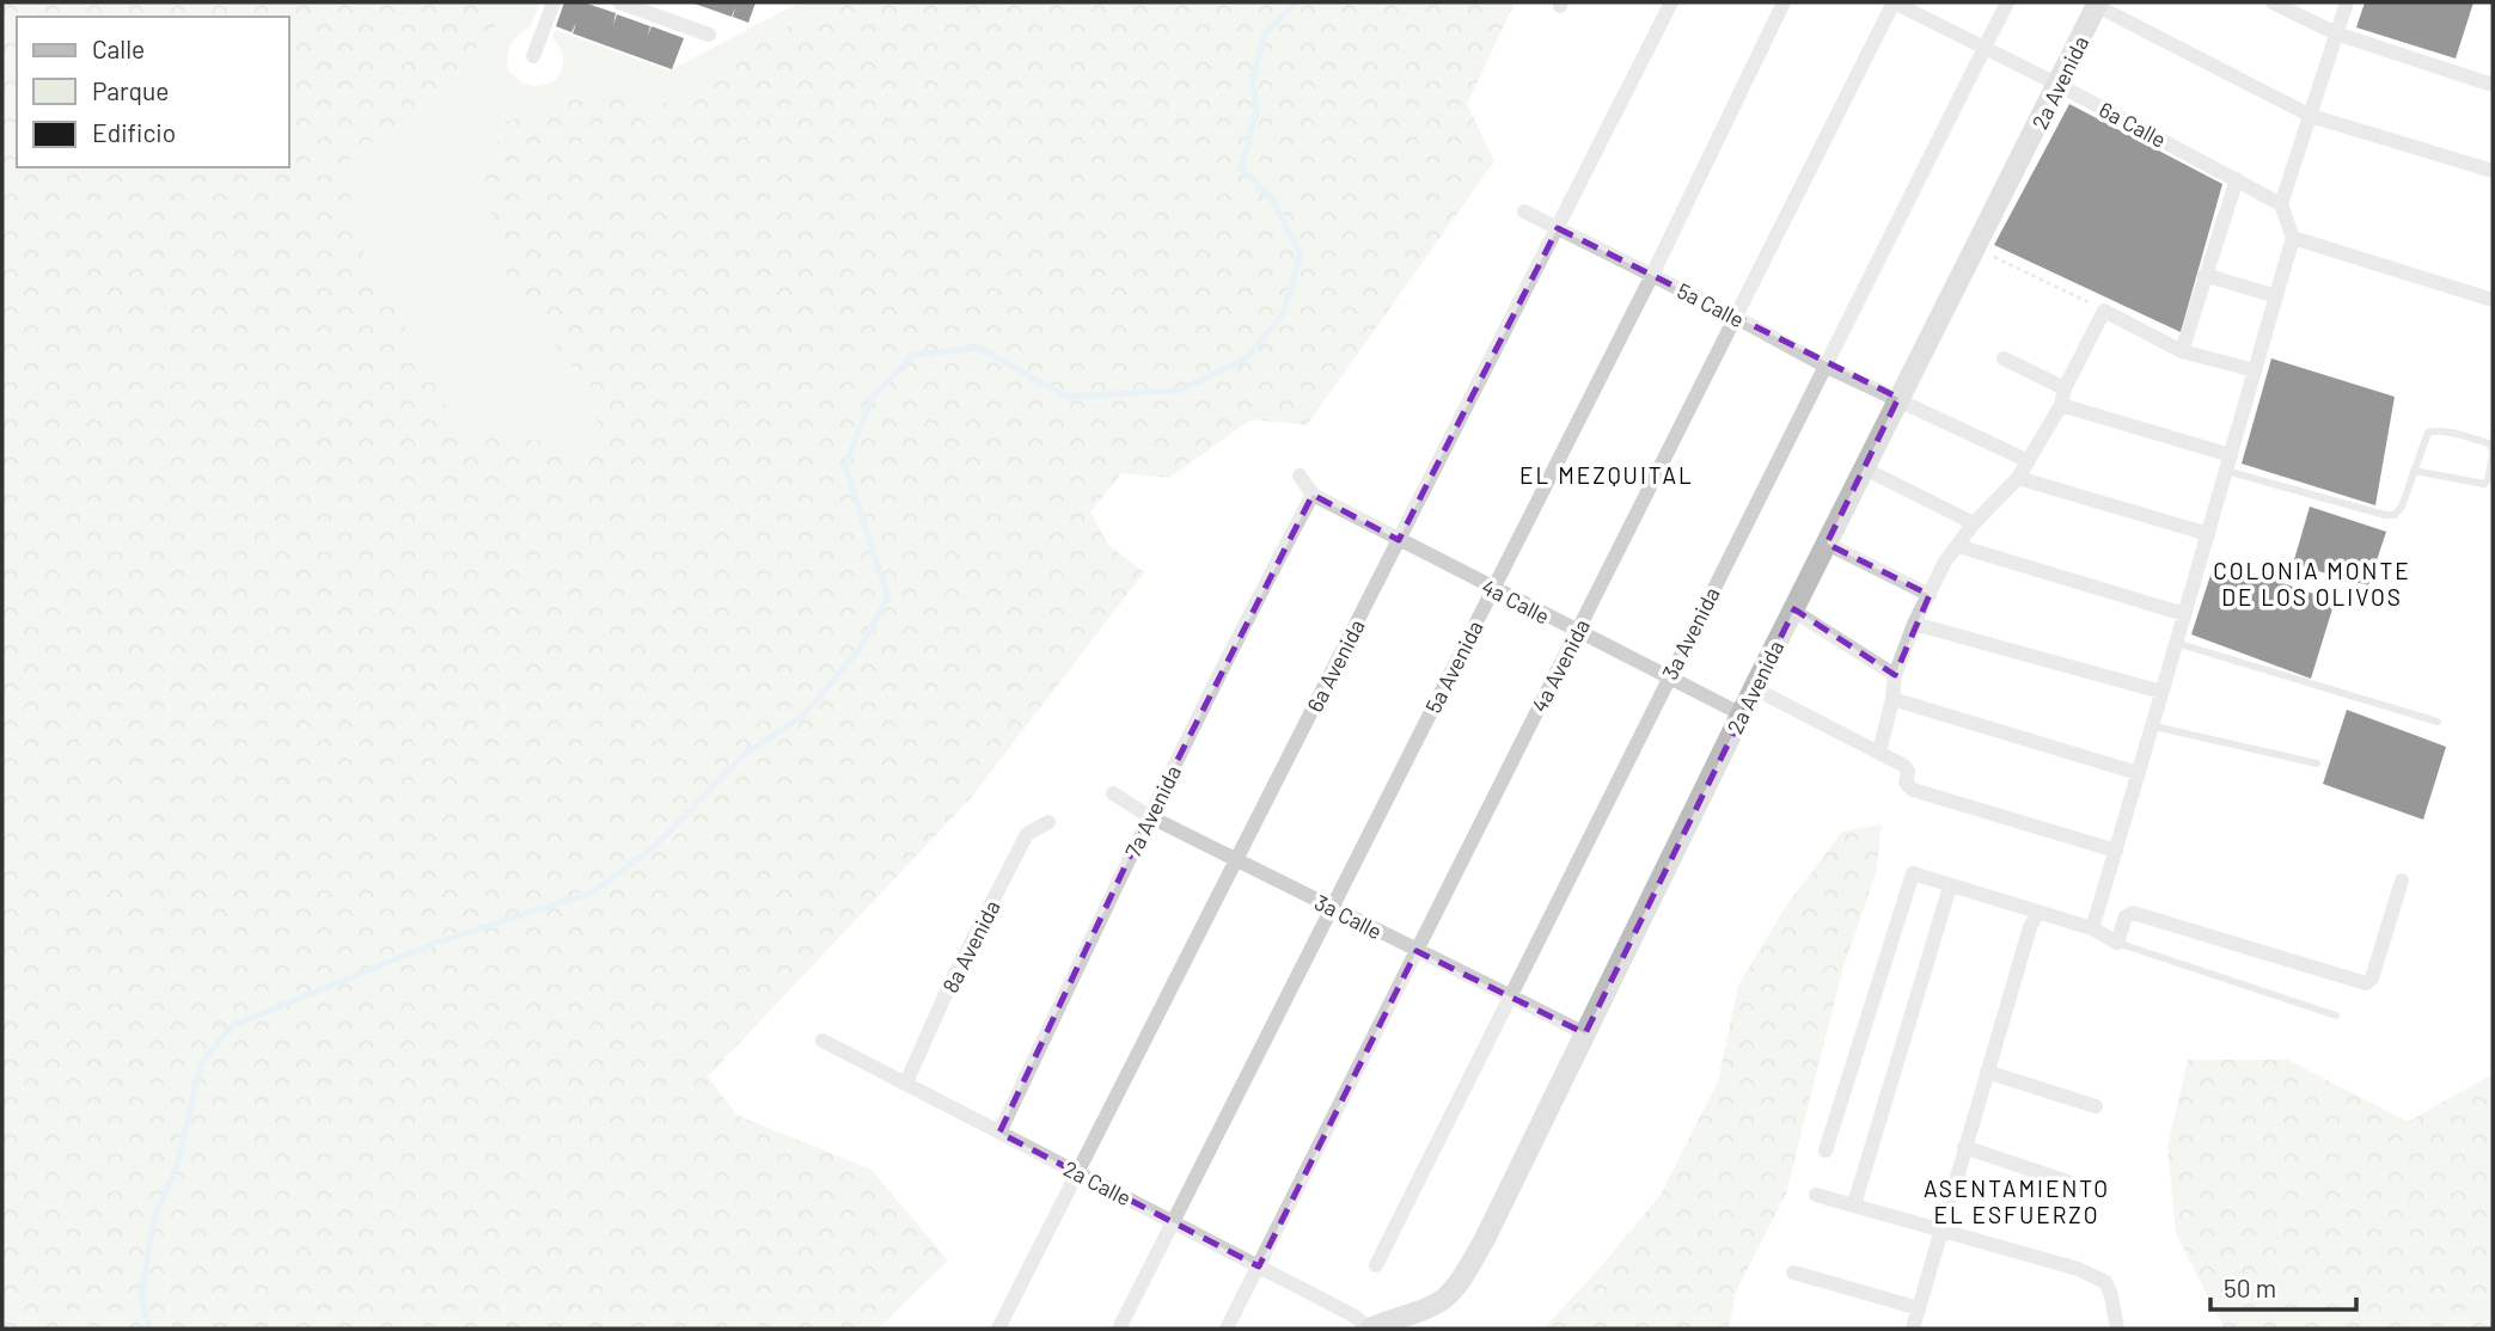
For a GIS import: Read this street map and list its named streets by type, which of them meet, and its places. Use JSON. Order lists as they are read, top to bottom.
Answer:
{
  "streets": {
    "main road": ["2a Avenida"],
    "street": [
      "6a Calle",
      "5a Calle",
      "4a Calle",
      "3a Avenida",
      "6a Avenida",
      "4a Avenida",
      "5a Avenida",
      "7a Avenida",
      "3a Calle",
      "8a Avenida",
      "2a Calle"
    ]
  },
  "crossings": [
    ["2a Avenida", "6a Calle"],
    ["2a Avenida", "5a Calle"],
    ["2a Avenida", "4a Calle"],
    ["2a Avenida", "3a Calle"],
    ["2a Avenida", "2a Calle"],
    ["6a Calle", "3a Avenida"],
    ["6a Calle", "4a Avenida"],
    ["5a Calle", "3a Avenida"],
    ["5a Calle", "6a Avenida"],
    ["5a Calle", "4a Avenida"],
    ["5a Calle", "5a Avenida"],
    ["4a Calle", "3a Avenida"],
    ["4a Calle", "6a Avenida"],
    ["4a Calle", "4a Avenida"],
    ["4a Calle", "5a Avenida"],
    ["4a Calle", "7a Avenida"],
    ["3a Avenida", "3a Calle"],
    ["6a Avenida", "3a Calle"],
    ["6a Avenida", "2a Calle"],
    ["4a Avenida", "3a Calle"],
    ["4a Avenida", "2a Calle"],
    ["5a Avenida", "3a Calle"],
    ["5a Avenida", "2a Calle"],
    ["7a Avenida", "3a Calle"],
    ["7a Avenida", "2a Calle"],
    ["8a Avenida", "2a Calle"]
  ],
  "districts": ["EL MEZQUITAL", "COLONIA MONTE DE LOS OLIVOS", "ASENTAMIENTO EL ESFUERZO"],
  "legend": ["Calle", "Parque", "Edificio"],
  "scale_bar": "50 m"
}
